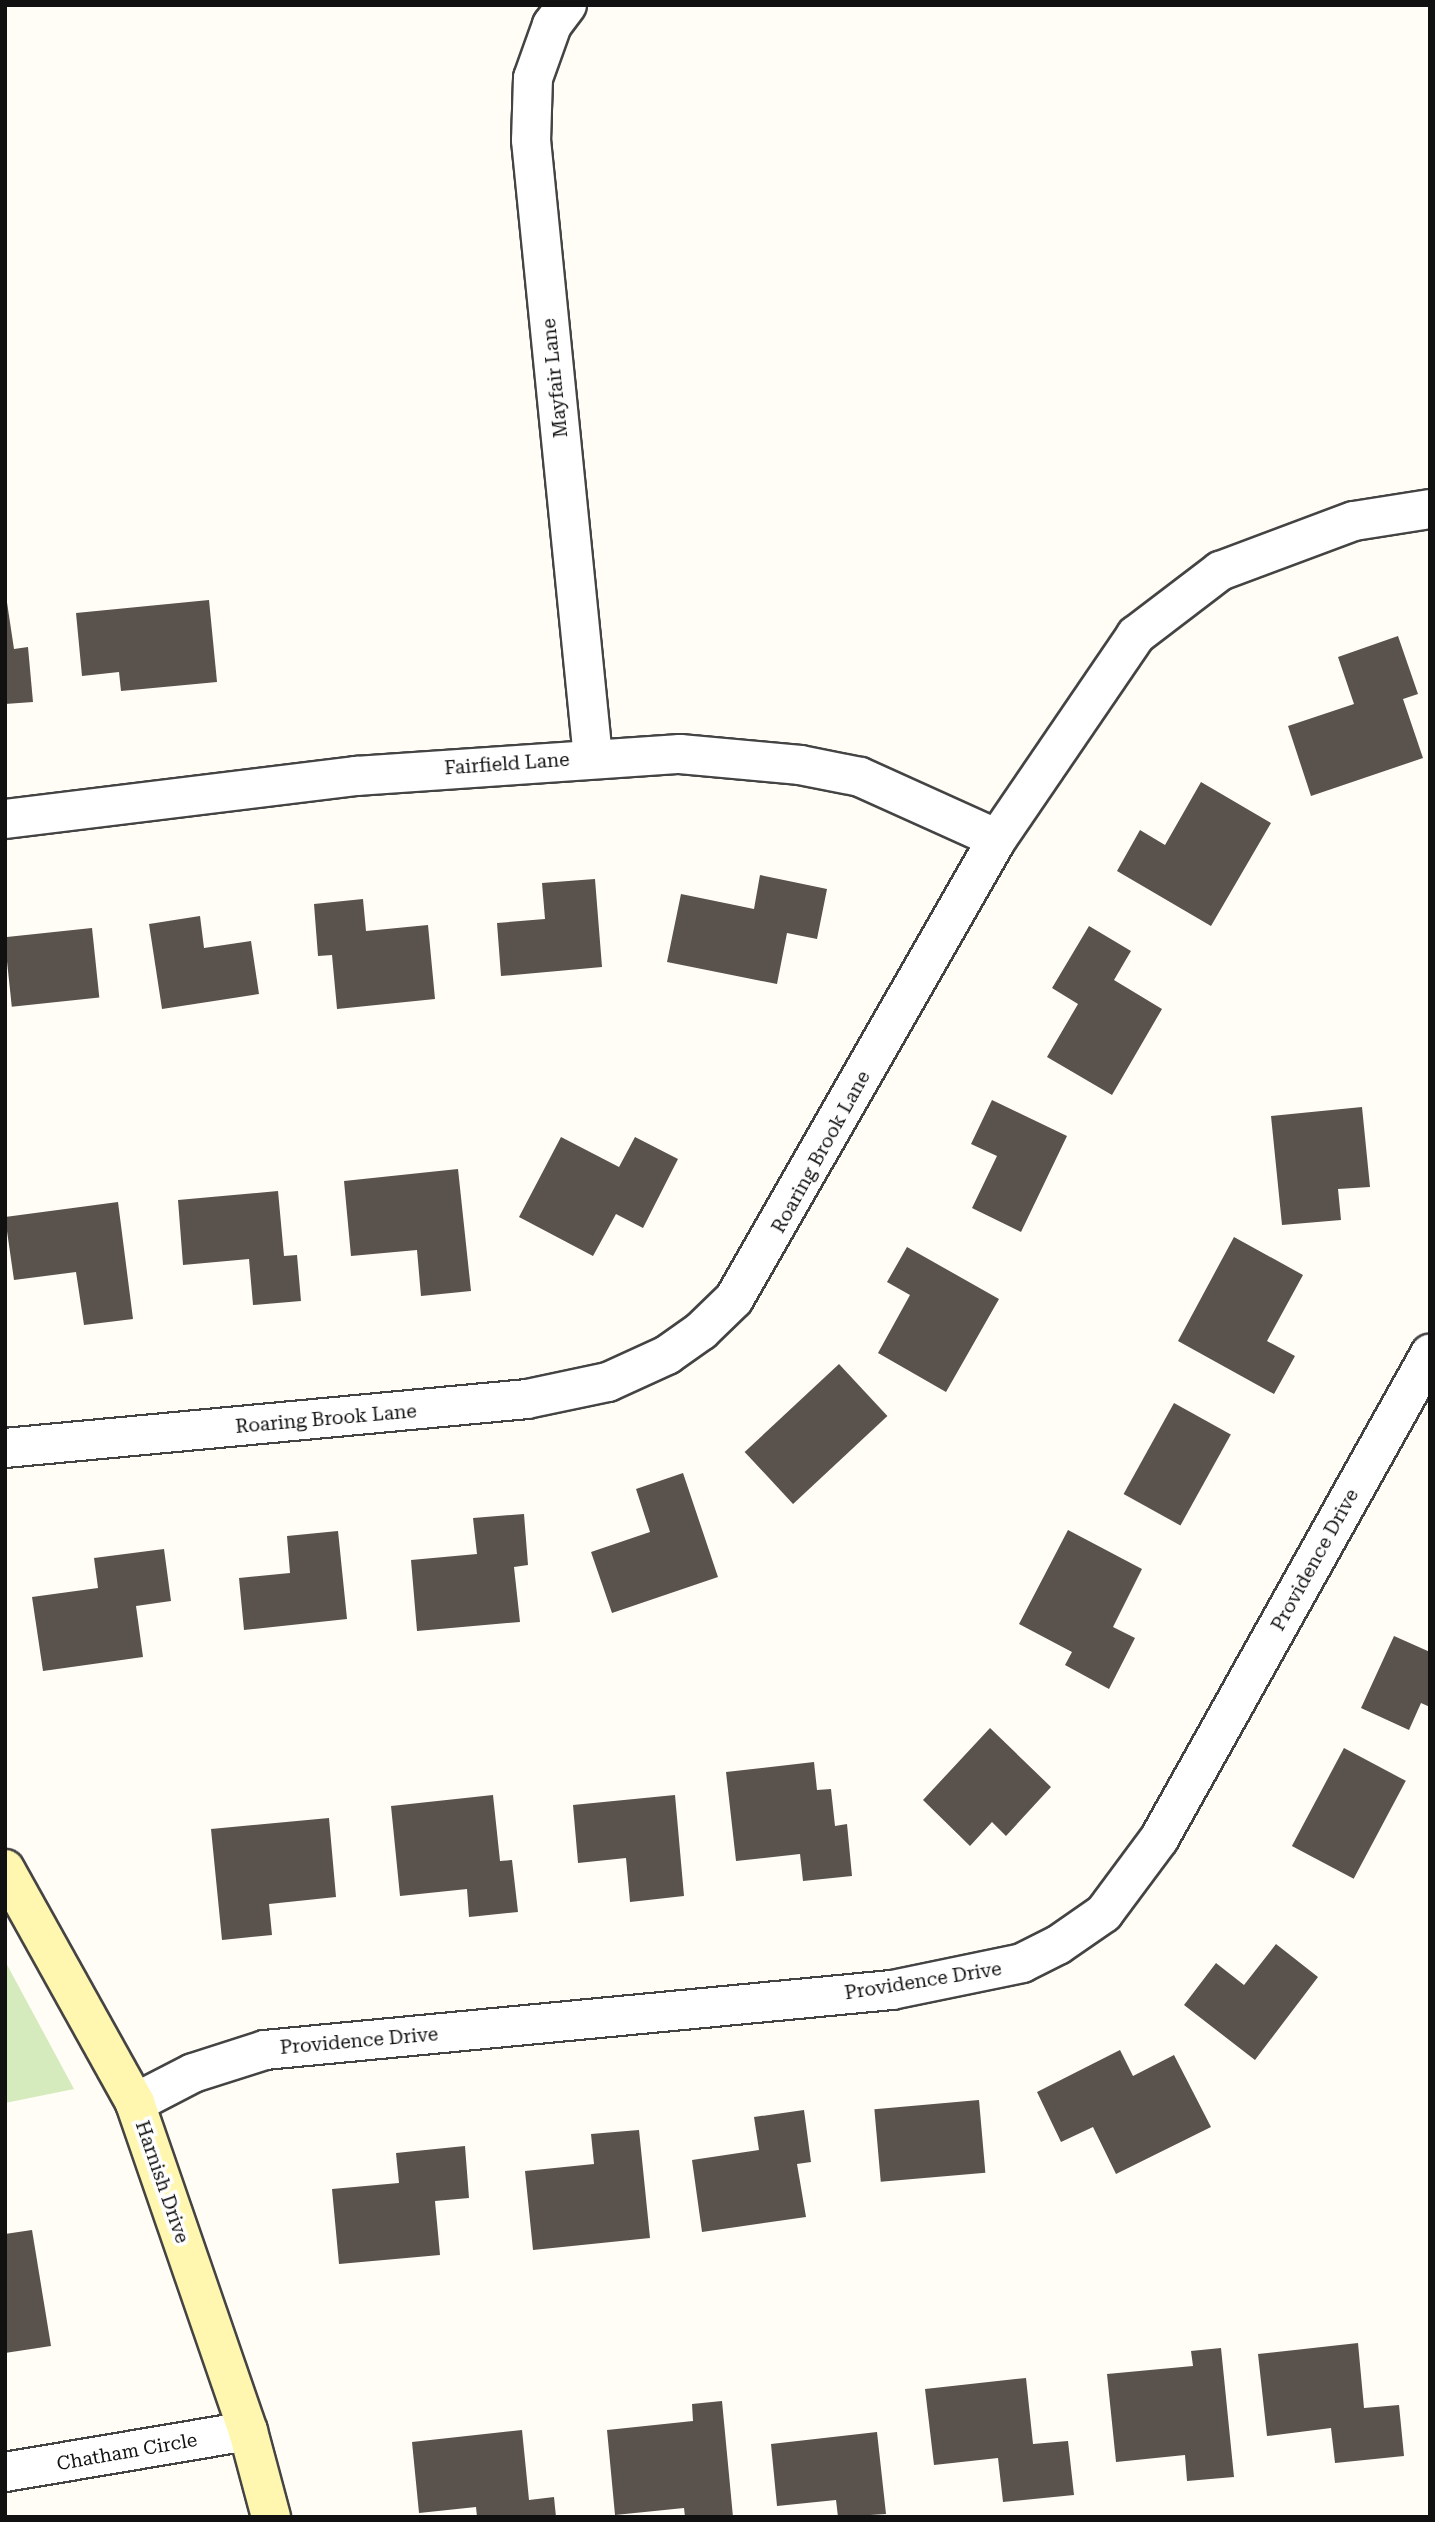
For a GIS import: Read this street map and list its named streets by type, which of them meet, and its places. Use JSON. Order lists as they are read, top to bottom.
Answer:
{
  "streets": {
    "street": [
      "Mayfair Lane",
      "Fairfield Lane",
      "Roaring Brook Lane",
      "Providence Drive",
      "Harnish Drive",
      "Chatham Circle"
    ]
  },
  "crossings": [
    ["Mayfair Lane", "Fairfield Lane"],
    ["Fairfield Lane", "Roaring Brook Lane"],
    ["Providence Drive", "Harnish Drive"],
    ["Harnish Drive", "Chatham Circle"]
  ]
}
